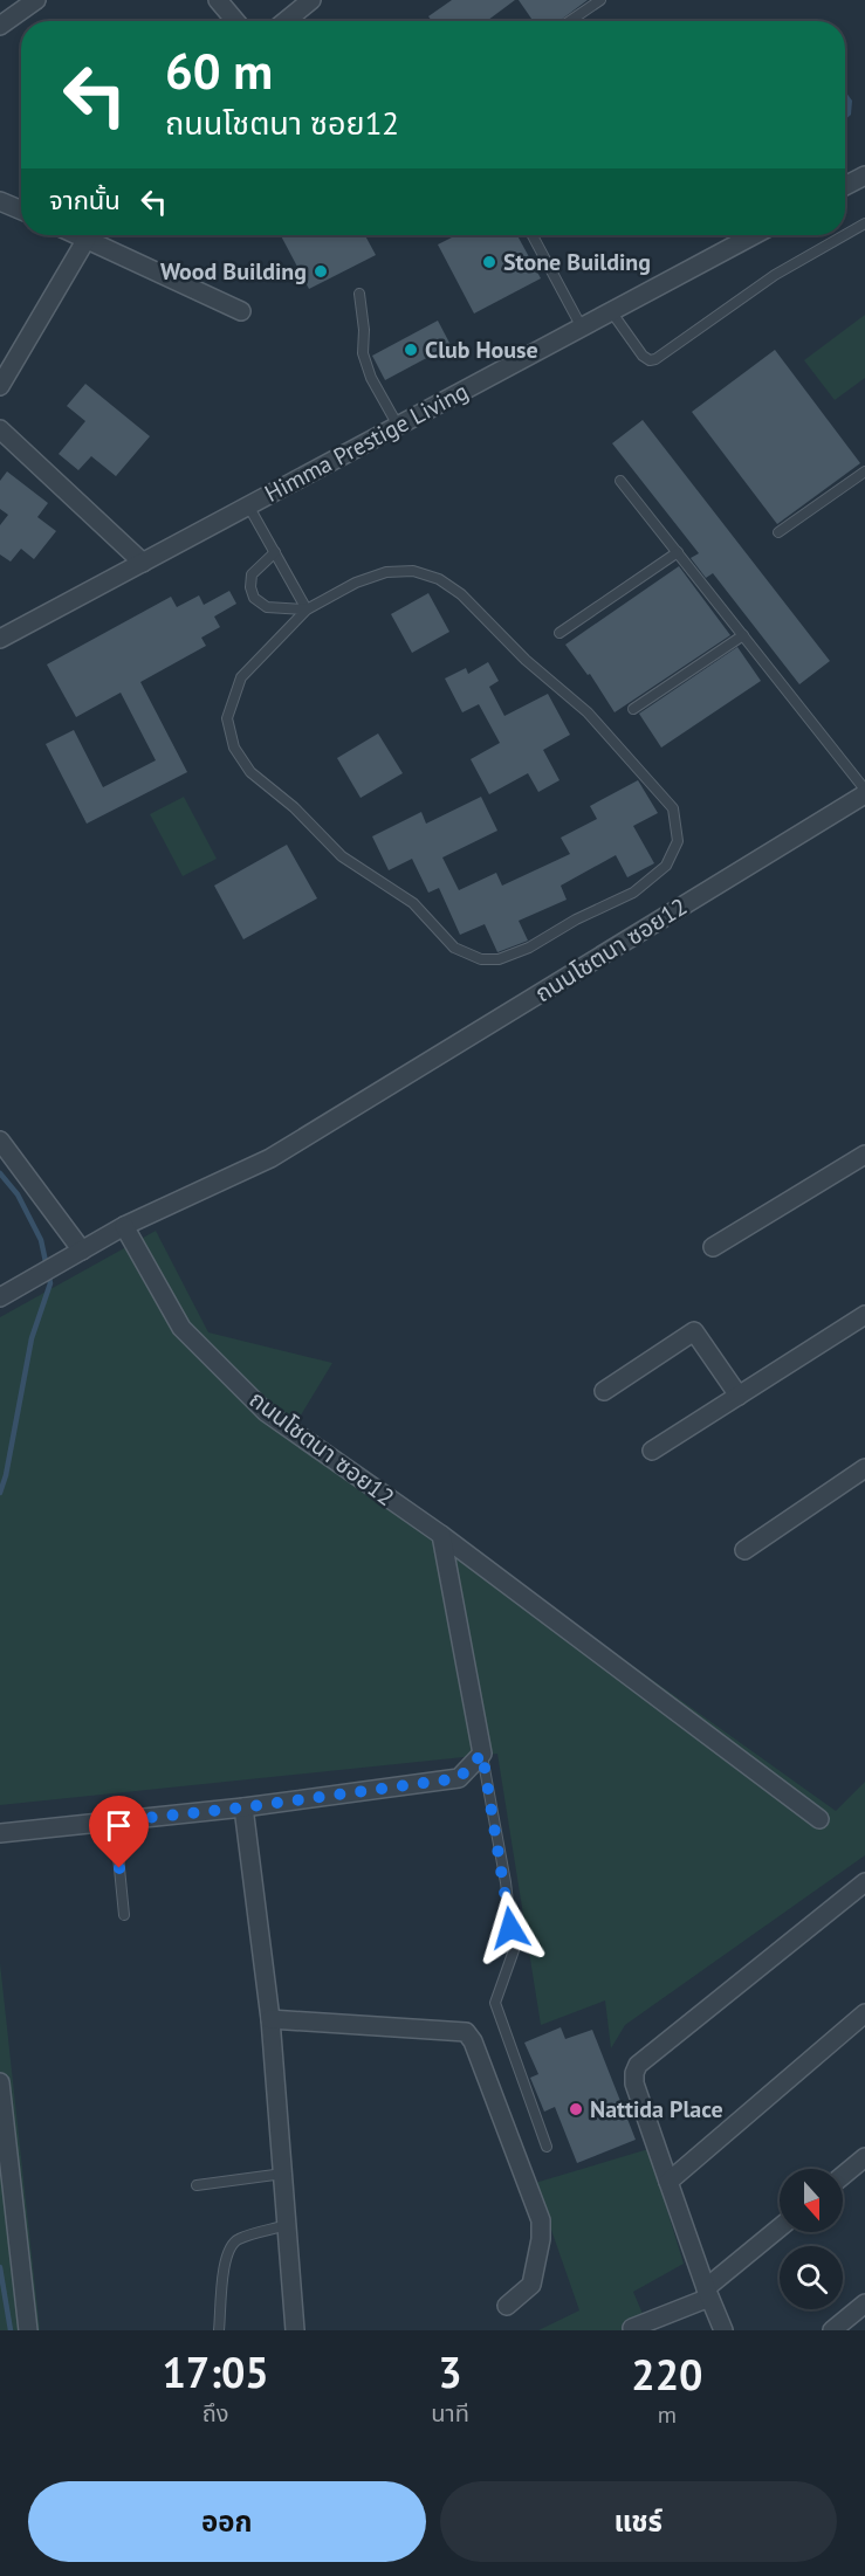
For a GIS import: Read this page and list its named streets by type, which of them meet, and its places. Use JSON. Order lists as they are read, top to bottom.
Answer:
{
  "streets": {
    "street": ["Himma Prestige Living", "ถนนโชตนา ซอย12"]
  },
  "places": [
    "Stone Building",
    "Wood Building",
    "Club House",
    "Nattida Place"
  ],
  "north": "bottom",
  "page": {
    "turn": ["60 m", "ถนนโชตนา ซอย12"],
    "then": "จากนั้น",
    "eta": [
      "17:05",
      "ถึง",
      "3",
      "นาที",
      "220",
      "m"
    ],
    "buttons": ["ออก", "แชร์"]
  }
}
